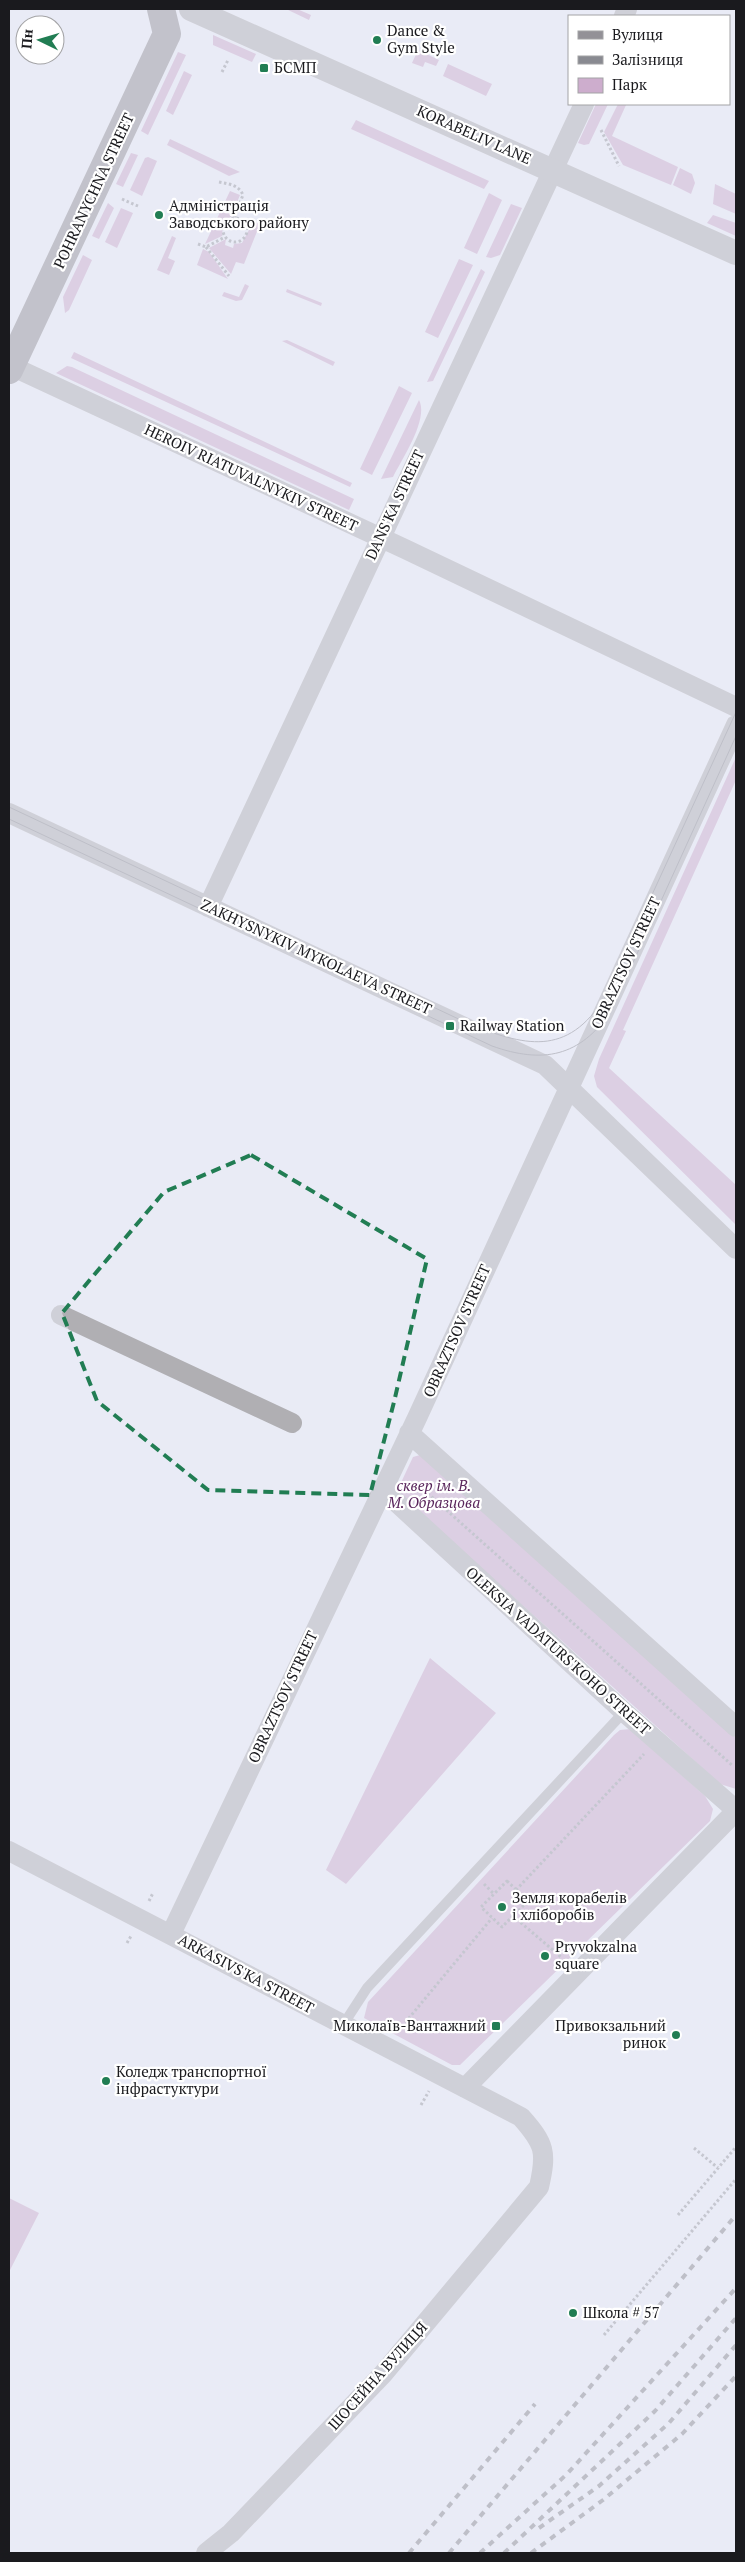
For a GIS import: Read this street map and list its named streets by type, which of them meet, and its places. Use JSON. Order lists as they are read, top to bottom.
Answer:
{
  "streets": {
    "main road": ["POHRANYCHNA STREET"],
    "street": [
      "KORABELIV LANE",
      "HEROIV RIATUVAL'NYKIV STREET",
      "DANS'KA STREET",
      "ZAKHYSNYKIV MYKOLAEVA STREET",
      "OBRAZTSOV STREET",
      "OLEKSIA VADATURS'KOHO STREET",
      "ARKASIVS'KA STREET",
      "ШОСЕЙНА ВУЛИЦЯ"
    ]
  },
  "crossings": [
    ["KORABELIV LANE", "POHRANYCHNA STREET"],
    ["KORABELIV LANE", "DANS'KA STREET"],
    ["POHRANYCHNA STREET", "HEROIV RIATUVAL'NYKIV STREET"],
    ["HEROIV RIATUVAL'NYKIV STREET", "DANS'KA STREET"],
    ["DANS'KA STREET", "ZAKHYSNYKIV MYKOLAEVA STREET"],
    ["ZAKHYSNYKIV MYKOLAEVA STREET", "OBRAZTSOV STREET"],
    ["OBRAZTSOV STREET", "OLEKSIA VADATURS'KOHO STREET"],
    ["OBRAZTSOV STREET", "ARKASIVS'KA STREET"],
    ["ARKASIVS'KA STREET", "ШОСЕЙНА ВУЛИЦЯ"]
  ],
  "parks": ["сквер ім. В. М. Образцова"],
  "places": {
    "other": [
      "Dance & Gym Style",
      "Адміністрація Заводського району",
      "Земля корабелів і хліборобів",
      "Pryvokzalna square",
      "Привокзальний ринок",
      "Коледж транспортної інфрастуктури",
      "Школа # 57"
    ],
    "transit": ["БСМП", "Railway Station", "Миколаїв-Вантажний"]
  },
  "legend": ["Вулиця", "Залізниця", "Парк"],
  "north": "left"
}
